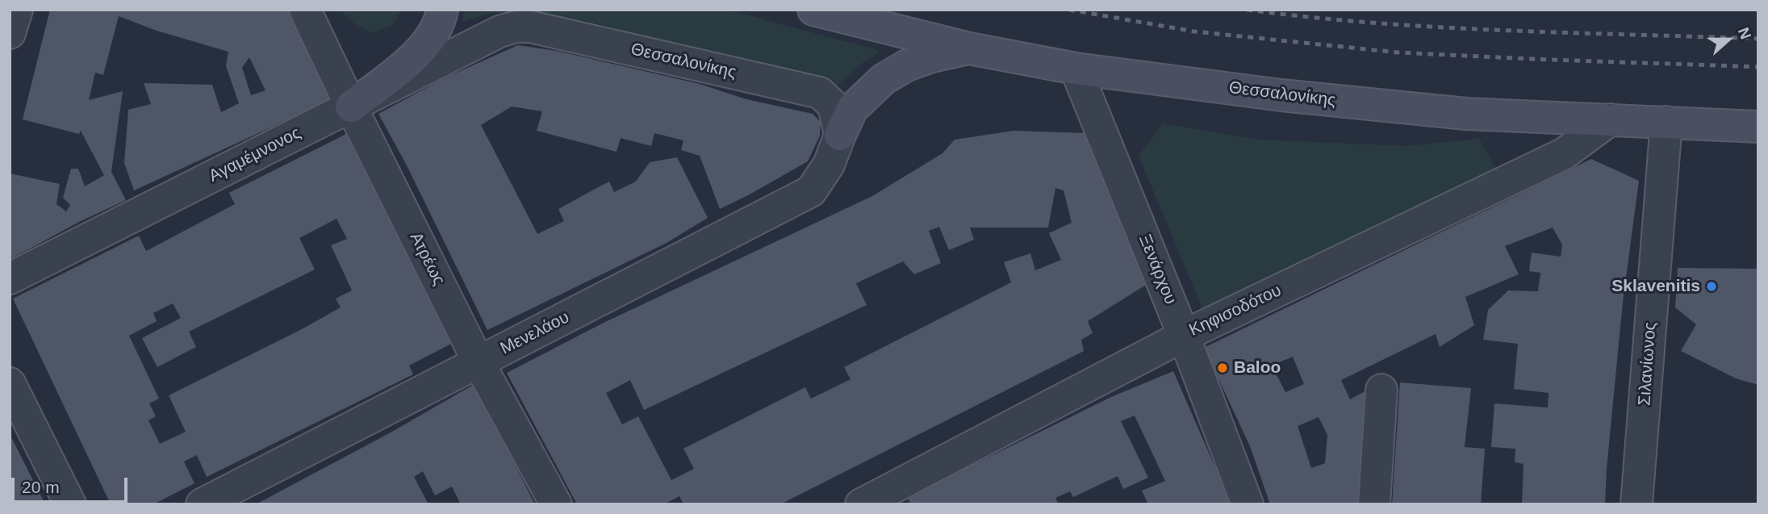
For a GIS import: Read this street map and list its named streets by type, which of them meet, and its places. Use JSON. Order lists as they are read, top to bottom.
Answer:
{
  "streets": {
    "street": [
      "Θεσσαλονίκης",
      "Αγαμέμνονος",
      "Ατρέως",
      "Ξενάρχου",
      "Κηφισοδότου",
      "Μενελάου",
      "Σιλανίωνος"
    ]
  },
  "crossings": [
    ["Θεσσαλονίκης", "Αγαμέμνονος"],
    ["Θεσσαλονίκης", "Ξενάρχου"],
    ["Θεσσαλονίκης", "Κηφισοδότου"],
    ["Θεσσαλονίκης", "Μενελάου"],
    ["Θεσσαλονίκης", "Σιλανίωνος"],
    ["Αγαμέμνονος", "Ατρέως"],
    ["Ατρέως", "Μενελάου"],
    ["Ξενάρχου", "Κηφισοδότου"]
  ],
  "places": ["Sklavenitis", "Baloo"],
  "scale_bar": "20 m",
  "north": "right"
}
